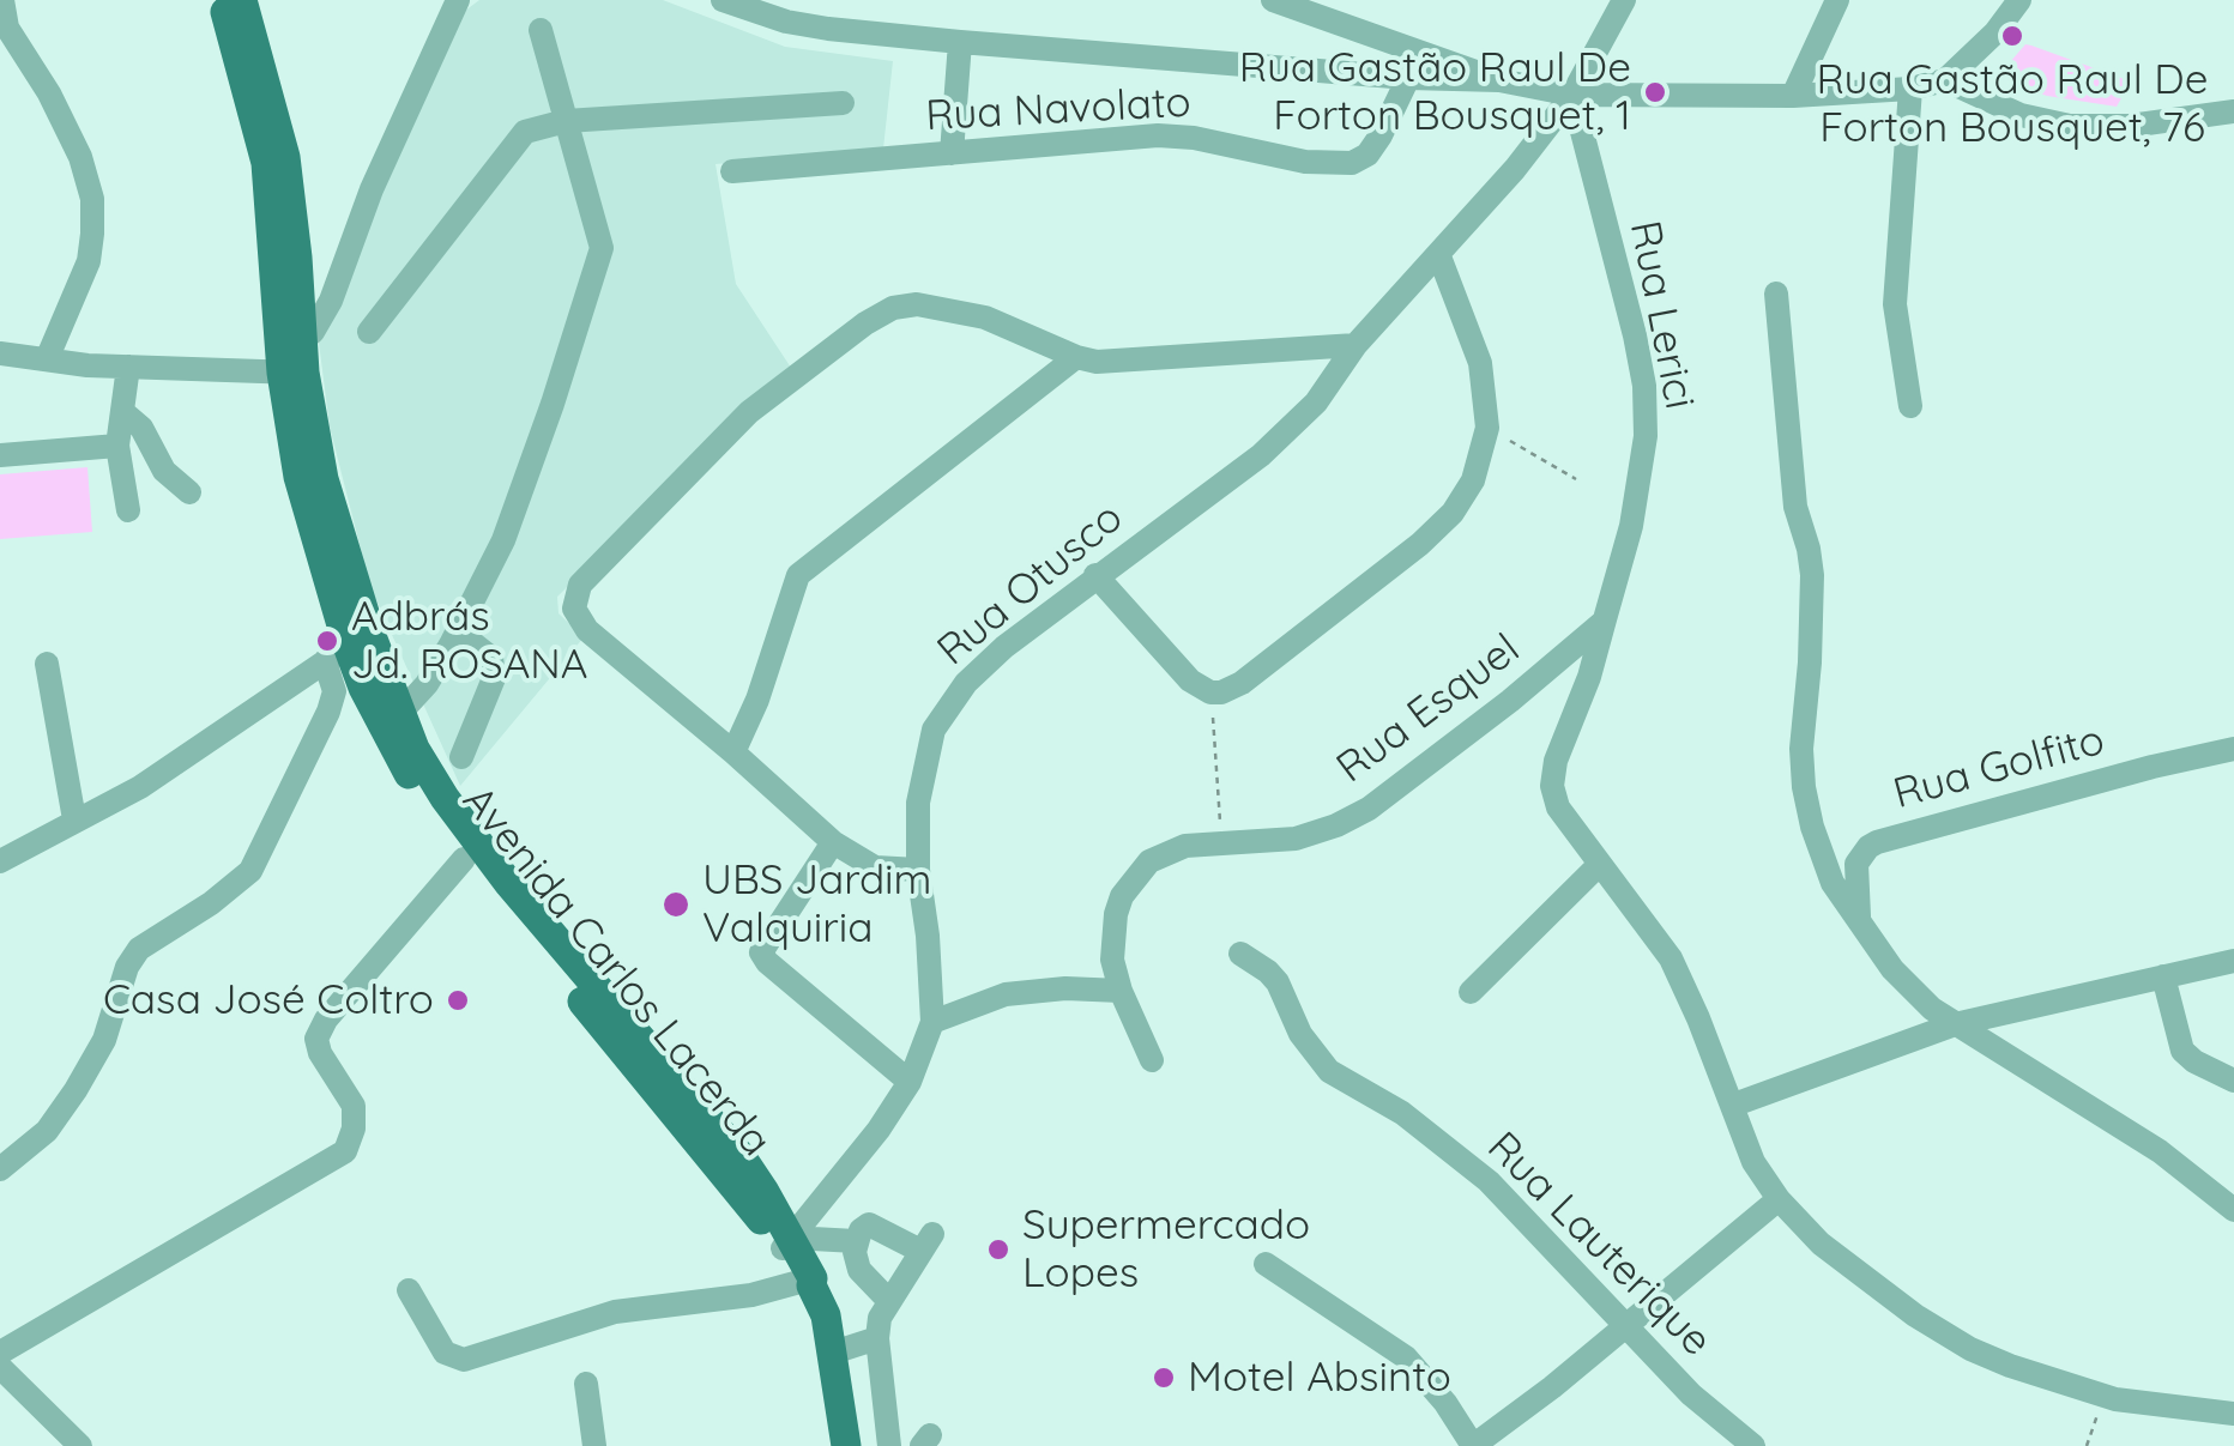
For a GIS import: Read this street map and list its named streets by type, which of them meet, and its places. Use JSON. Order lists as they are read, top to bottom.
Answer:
{
  "streets": {
    "main road": ["Avenida Carlos Lacerda"],
    "street": [
      "Rua Navolato",
      "Rua Lerici",
      "Rua Otusco",
      "Rua Esquel",
      "Rua Golfito",
      "Rua Lauterique"
    ]
  },
  "crossings": [
    ["Rua Lerici", "Rua Otusco"],
    ["Rua Lerici", "Rua Esquel"],
    ["Rua Otusco", "Avenida Carlos Lacerda"]
  ],
  "places": [
    "Rua Gastão Raul De Forton Bousquet, 76",
    "Rua Gastão Raul De Forton Bousquet, 1",
    "Adbrás Jd. ROSANA",
    "UBS Jardim Valquiria",
    "Casa José Coltro",
    "Supermercado Lopes",
    "Motel Absinto"
  ]
}
